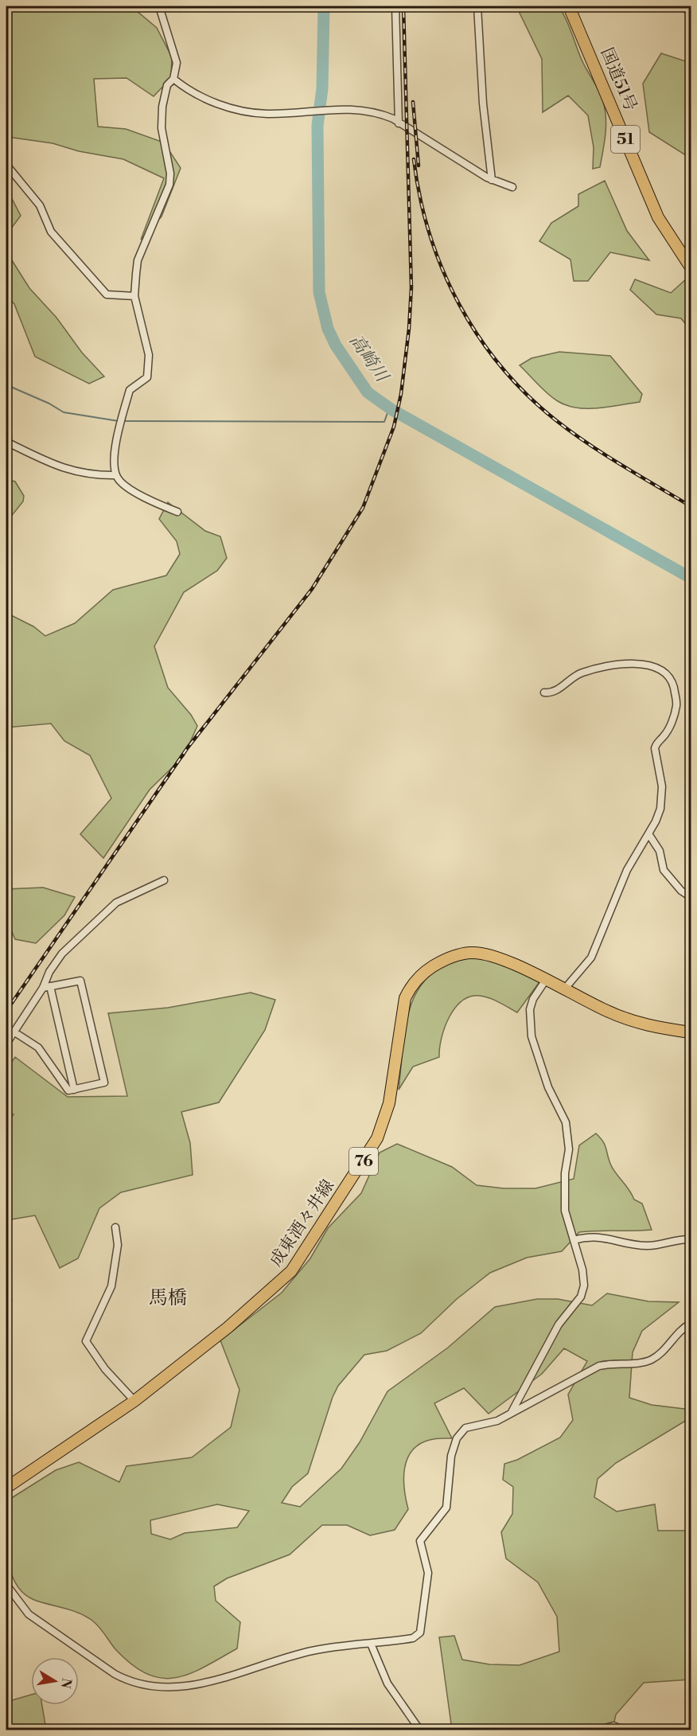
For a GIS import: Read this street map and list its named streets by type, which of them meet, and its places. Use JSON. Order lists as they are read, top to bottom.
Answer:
{
  "streets": {
    "main road": [
      "国道51号",
      "51",
      "76",
      "成東酒々井線"
    ]
  },
  "districts": ["馬橋"],
  "water": ["高崎川"],
  "north": "right"
}
